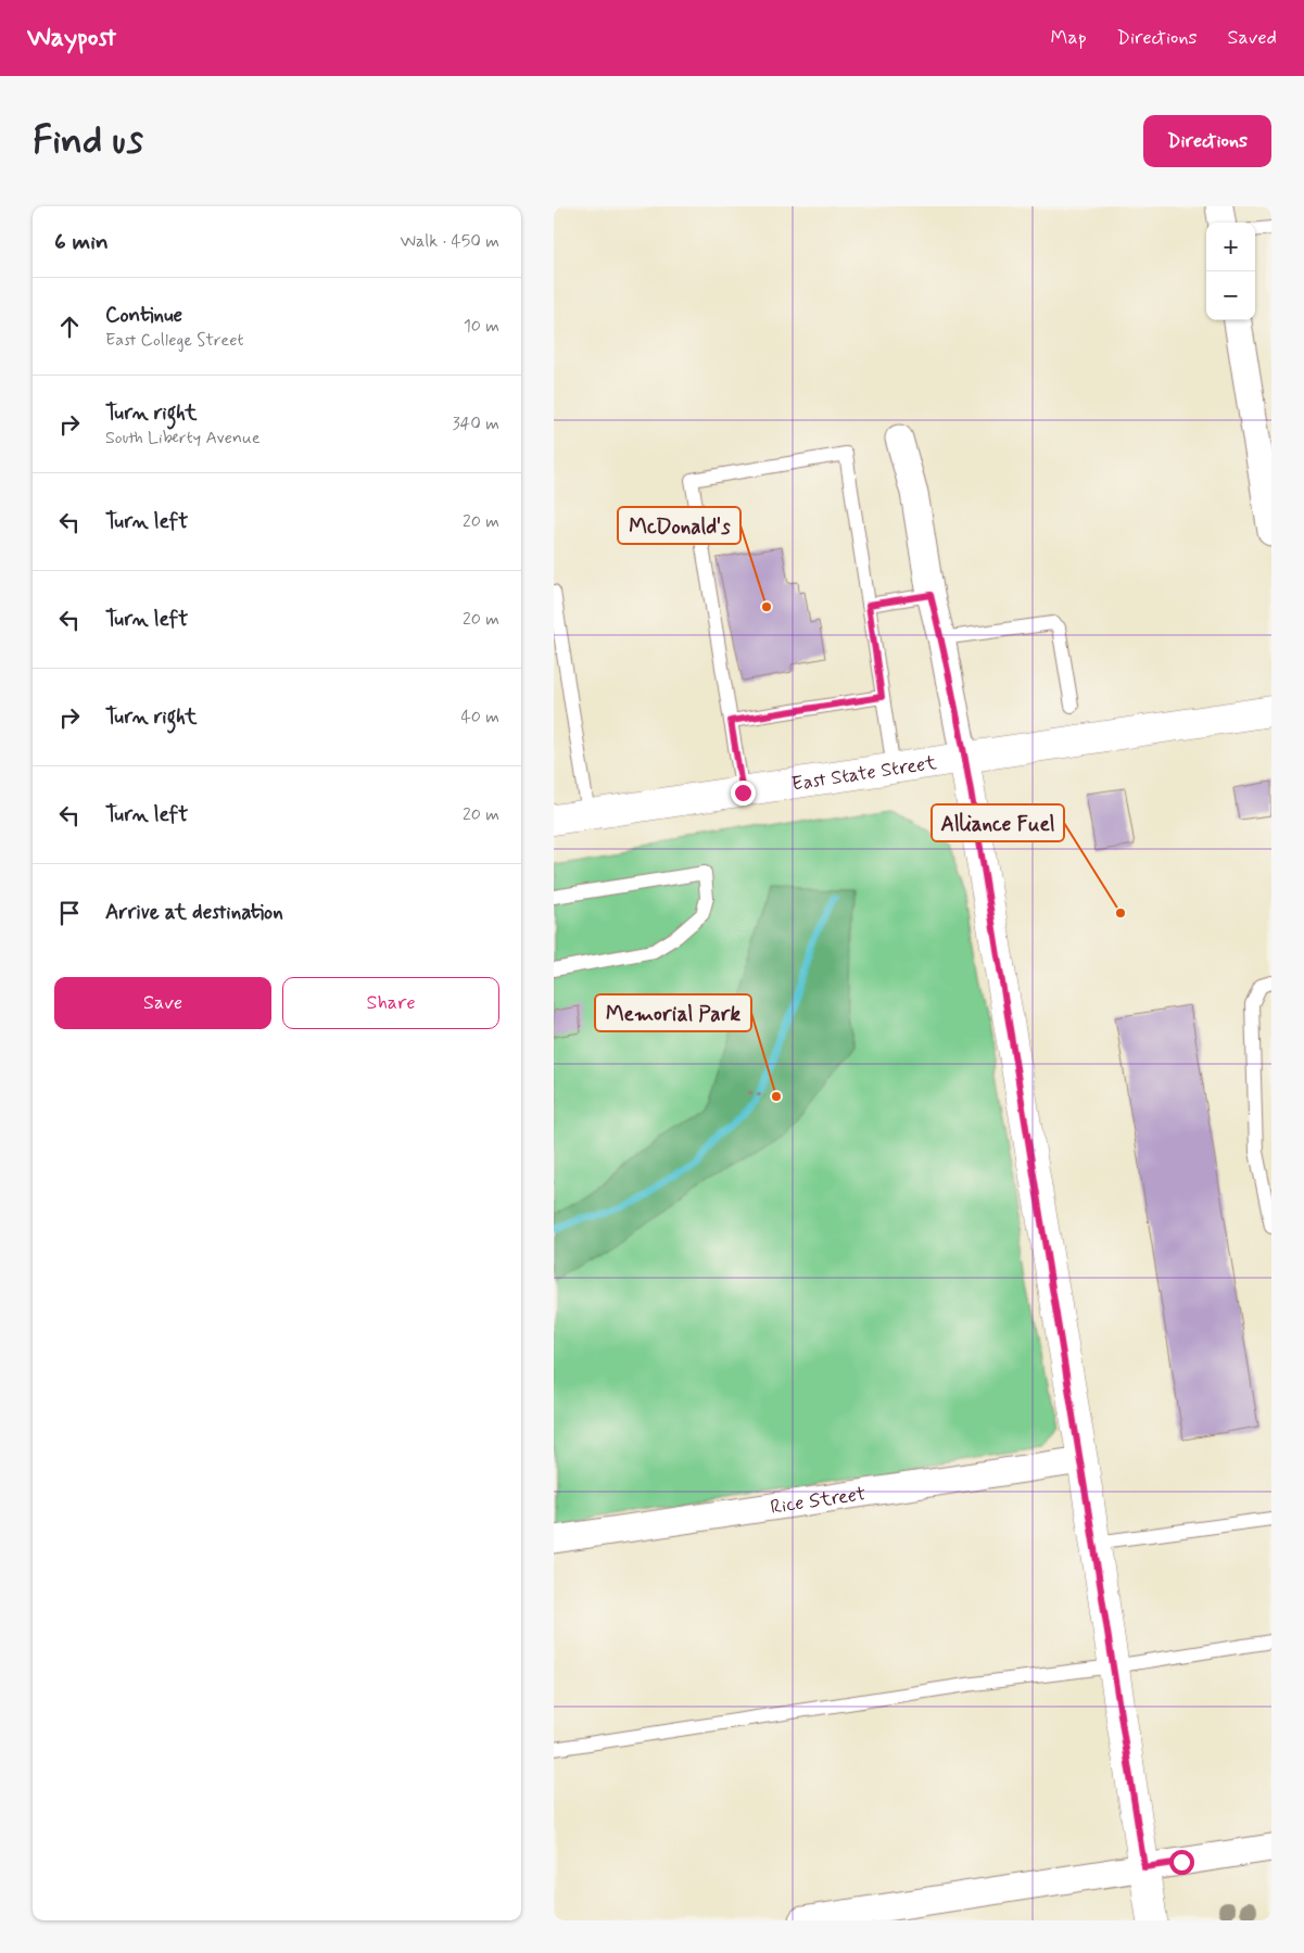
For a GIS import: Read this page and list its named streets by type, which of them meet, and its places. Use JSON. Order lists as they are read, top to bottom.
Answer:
{
  "streets": {
    "main road": ["East State Street"],
    "street": ["Rice Street"]
  },
  "places": ["McDonald's", "Alliance Fuel", "Memorial Park"],
  "page": {
    "header": "Waypost",
    "nav": ["Map", "Directions", "Saved"],
    "buttons": [
      "Directions",
      ["Save", "Share"]
    ],
    "title": "Find us",
    "heading": ["6 min", "Walk · 450 m"],
    "map_buttons": ["+", "−"],
    "list": [
      ["Continue", "East College Street", "10 m"],
      ["Turn right", "South Liberty Avenue", "340 m"],
      ["Turn left", "20 m"],
      ["Turn left", "20 m"],
      ["Turn right", "40 m"],
      ["Turn left", "20 m"],
      "Arrive at destination"
    ]
  }
}
